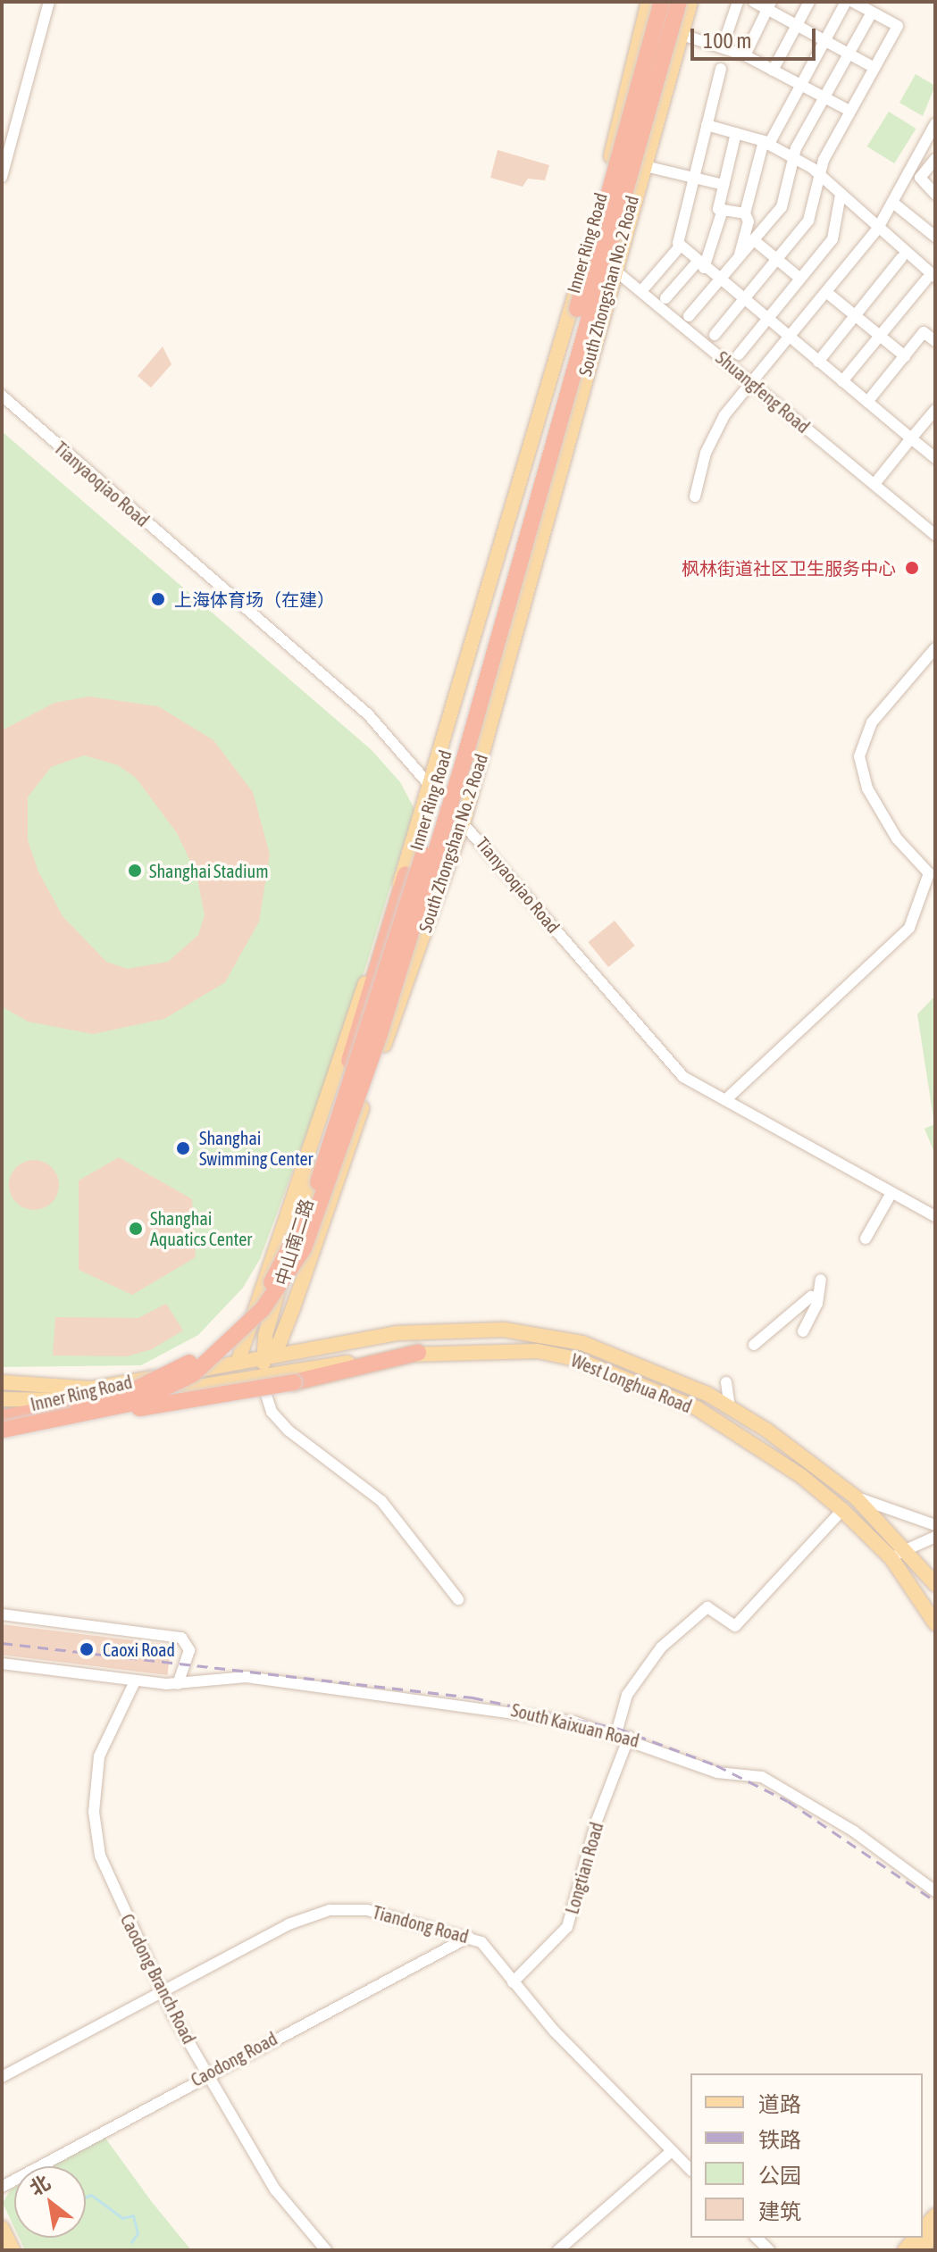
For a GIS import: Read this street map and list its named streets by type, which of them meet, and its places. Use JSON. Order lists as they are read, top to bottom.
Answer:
{
  "streets": {
    "highway": ["Inner Ring Road"],
    "main road": ["South Zhongshan No. 2 Road", "中山南二路", "West Longhua Road"],
    "street": [
      "Shuangfeng Road",
      "Tianyaoqiao Road",
      "South Kaixuan Road",
      "Longtian Road",
      "Tiandong Road",
      "Caodong Branch Road",
      "Caodong Road"
    ]
  },
  "crossings": [
    ["South Zhongshan No. 2 Road", "Shuangfeng Road"],
    ["South Zhongshan No. 2 Road", "Tianyaoqiao Road"],
    ["South Zhongshan No. 2 Road", "中山南二路"],
    ["South Zhongshan No. 2 Road", "West Longhua Road"],
    ["中山南二路", "West Longhua Road"],
    ["South Kaixuan Road", "Longtian Road"],
    ["South Kaixuan Road", "Caodong Branch Road"],
    ["Longtian Road", "Tiandong Road"],
    ["Tiandong Road", "Caodong Branch Road"],
    ["Tiandong Road", "Caodong Road"],
    ["Caodong Branch Road", "Caodong Road"]
  ],
  "places": [
    "枫林街道社区卫生服务中心",
    "上海体育场（在建）",
    "Shanghai Stadium",
    "Shanghai Swimming Center",
    "Shanghai Aquatics Center",
    "Caoxi Road"
  ],
  "legend": [
    "道路",
    "铁路",
    "公园",
    "建筑"
  ],
  "scale_bar": "100 m",
  "north": "top left"
}
